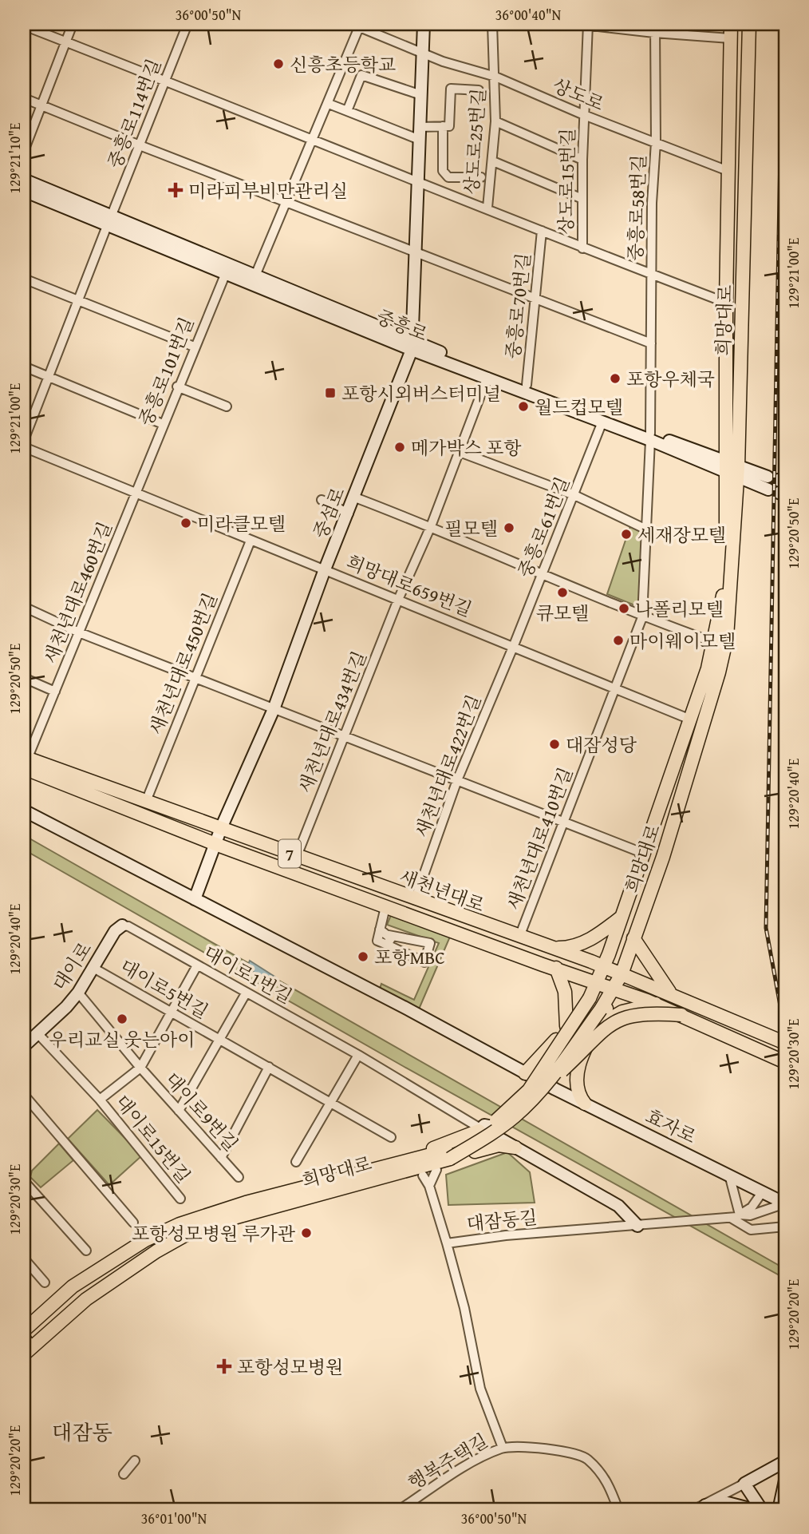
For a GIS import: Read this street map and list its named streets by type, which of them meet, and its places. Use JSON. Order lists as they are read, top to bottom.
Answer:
{
  "streets": {
    "main road": [
      "희망대로",
      "중흥로",
      "중섬로",
      "7",
      "새천년대로",
      "대이로",
      "효자로"
    ],
    "street": [
      "상도로",
      "중흥로114번길",
      "상도로25번길",
      "상도로15번길",
      "중흥로58번길",
      "중흥로70번길",
      "중흥로101번길",
      "중흥로61번길",
      "희망대로659번길",
      "새천년대로460번길",
      "새천년대로450번길",
      "새천년대로434번길",
      "새천년대로422번길",
      "새천년대로410번길",
      "대이로1번길",
      "대이로5번길",
      "대이로9번길",
      "대이로15번길",
      "대잠동길",
      "행복주택길"
    ]
  },
  "crossings": [
    ["상도로", "상도로25번길"],
    ["상도로", "상도로15번길"],
    ["상도로", "중흥로58번길"],
    ["상도로", "희망대로"],
    ["상도로", "중섬로"],
    ["중흥로114번길", "중흥로"],
    ["상도로25번길", "중흥로58번길"],
    ["상도로15번길", "중흥로58번길"],
    ["중흥로58번길", "중흥로70번길"],
    ["중흥로58번길", "희망대로"],
    ["중흥로58번길", "중흥로"],
    ["중흥로58번길", "새천년대로410번길"],
    ["중흥로70번길", "중흥로"],
    ["희망대로", "중흥로"],
    ["희망대로", "희망대로659번길"],
    ["희망대로", "새천년대로"],
    ["희망대로", "효자로"],
    ["중흥로", "중흥로101번길"],
    ["중흥로", "중섬로"],
    ["중흥로", "중흥로61번길"],
    ["중흥로", "새천년대로434번길"],
    ["중흥로101번길", "희망대로659번길"],
    ["중흥로101번길", "새천년대로460번길"],
    ["중섬로", "희망대로659번길"],
    ["중섬로", "새천년대로"],
    ["중흥로61번길", "희망대로659번길"],
    ["중흥로61번길", "새천년대로422번길"],
    ["희망대로659번길", "새천년대로460번길"],
    ["희망대로659번길", "새천년대로450번길"],
    ["희망대로659번길", "새천년대로434번길"],
    ["희망대로659번길", "새천년대로422번길"],
    ["희망대로659번길", "새천년대로410번길"],
    ["새천년대로460번길", "새천년대로"],
    ["새천년대로450번길", "새천년대로"],
    ["새천년대로434번길", "새천년대로"],
    ["새천년대로422번길", "새천년대로"],
    ["새천년대로410번길", "새천년대로"],
    ["대이로", "대이로1번길"],
    ["대이로", "대이로5번길"],
    ["대이로", "대이로9번길"],
    ["대이로", "대이로15번길"],
    ["대이로1번길", "대이로5번길"],
    ["대이로1번길", "대이로9번길"],
    ["대이로5번길", "대이로9번길"],
    ["대이로9번길", "대이로15번길"],
    ["효자로", "대잠동길"],
    ["대잠동길", "행복주택길"]
  ],
  "districts": ["대잠동"],
  "places": {
    "other": [
      "신흥초등학교",
      "포항우체국",
      "월드컵모텔",
      "메가박스 포항",
      "미라클모텔",
      "필모텔",
      "세재장모텔",
      "큐모텔",
      "나폴리모텔",
      "마이웨이모텔",
      "대잠성당",
      "포항MBC",
      "우리교실 웃는아이",
      "포항성모병원 루가관"
    ],
    "health": ["미라피부비만관리실", "포항성모병원"],
    "transit": ["포항시외버스터미널"]
  },
  "coordinates": [
    "36°00'50\"N",
    "36°00'40\"N",
    "129°21'10\"E",
    "129°21'00\"E",
    "129°20'50\"E",
    "129°20'40\"E",
    "129°20'30\"E",
    "129°20'20\"E",
    "36°01'00\"N"
  ]
}
